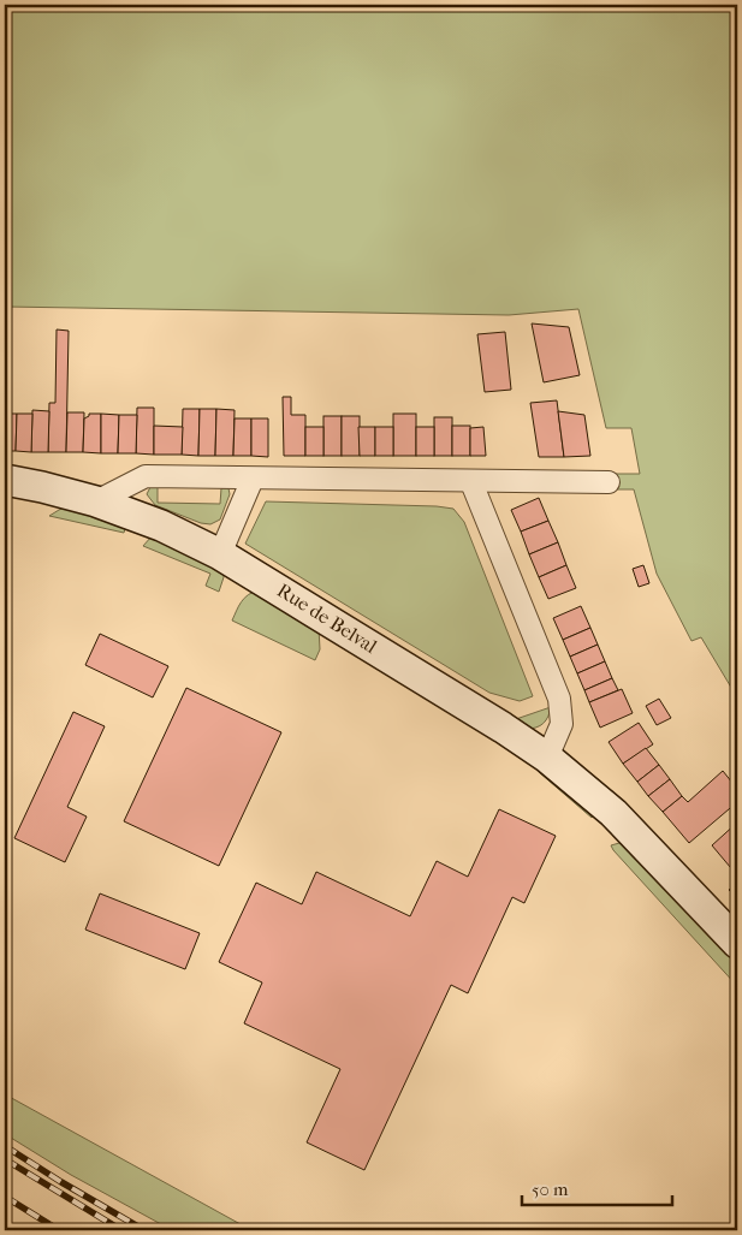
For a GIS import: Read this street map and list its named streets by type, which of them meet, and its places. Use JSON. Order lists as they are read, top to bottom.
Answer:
{
  "streets": {
    "main road": ["Rue de Belval"]
  },
  "scale_bar": "50 m"
}
